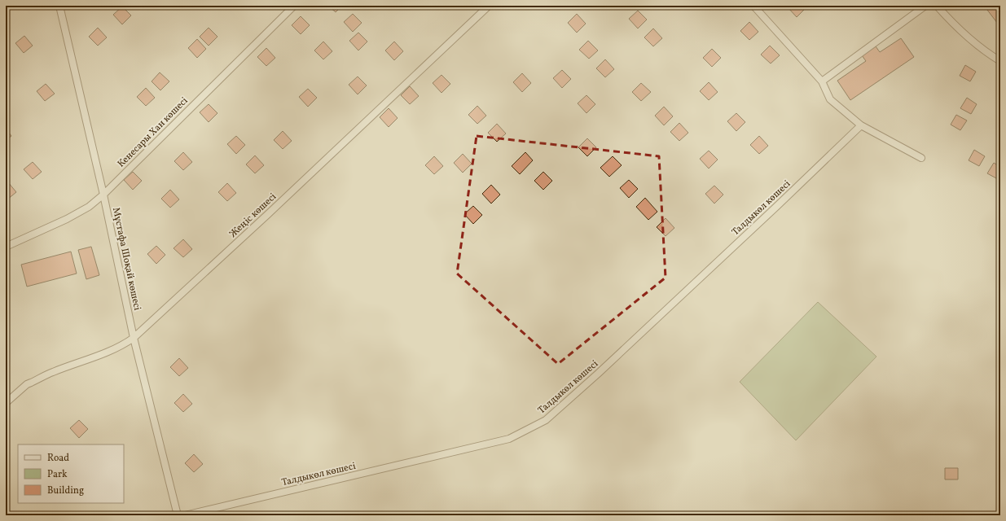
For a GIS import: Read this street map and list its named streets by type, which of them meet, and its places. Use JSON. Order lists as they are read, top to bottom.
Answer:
{
  "streets": {
    "street": [
      "Кенесары Хан көшесі",
      "Талдыкөл көшесі",
      "Жеңіс көшесі",
      "Мұстафа Шоқай көшесі"
    ]
  },
  "crossings": [
    ["Кенесары Хан көшесі", "Мұстафа Шоқай көшесі"],
    ["Жеңіс көшесі", "Мұстафа Шоқай көшесі"]
  ],
  "legend": ["Road", "Park", "Building"]
}
